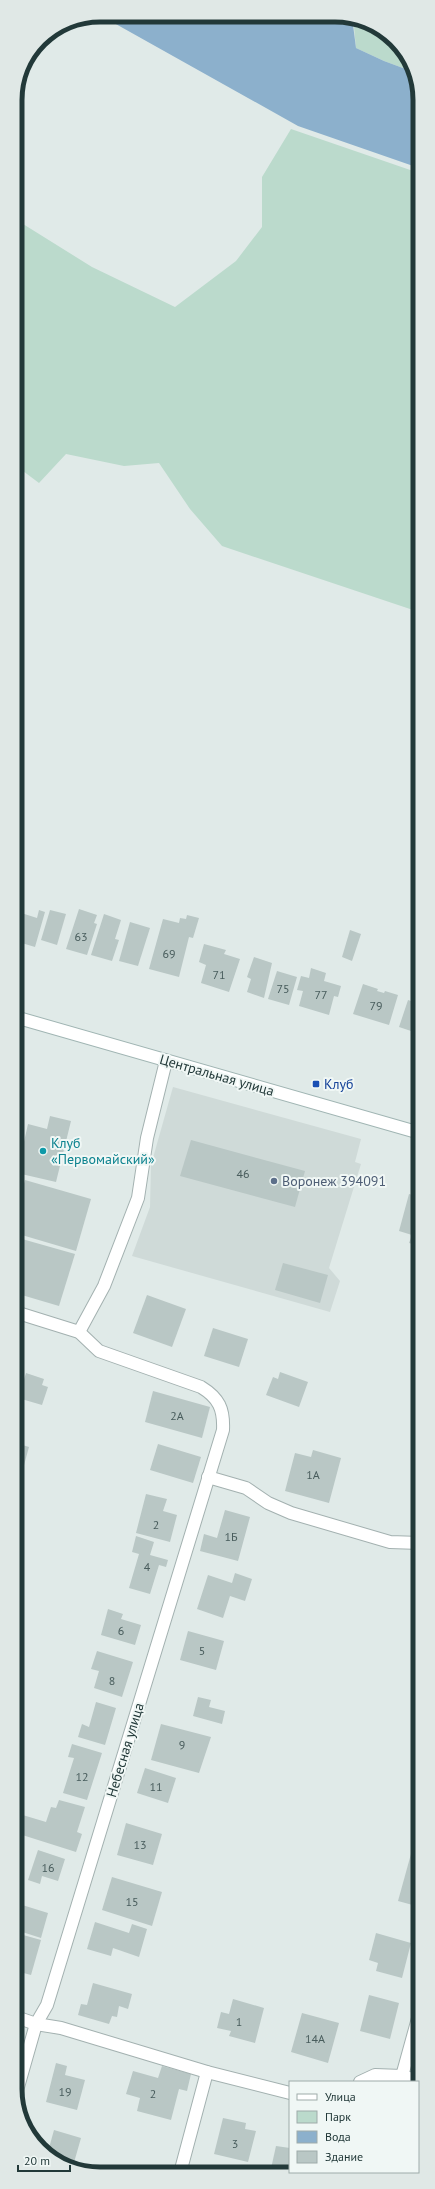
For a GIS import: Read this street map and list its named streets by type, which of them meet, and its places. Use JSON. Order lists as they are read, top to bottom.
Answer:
{
  "streets": {
    "street": ["Центральная улица", "Небесная улица"]
  },
  "places": {
    "transit": ["Клуб"],
    "other": ["Клуб «Первомайский»", "Воронеж 394091"]
  },
  "house_numbers": [
    "63",
    "69",
    "71",
    "75",
    "77",
    "79",
    "46",
    "2А",
    "1А",
    "2",
    "1Б",
    "4",
    "6",
    "5",
    "8",
    "9",
    "12",
    "11",
    "13",
    "16",
    "15",
    "1",
    "14А",
    "19",
    "2",
    "3"
  ],
  "legend": [
    "Улица",
    "Парк",
    "Вода",
    "Здание"
  ],
  "scale_bar": "20 m"
}
